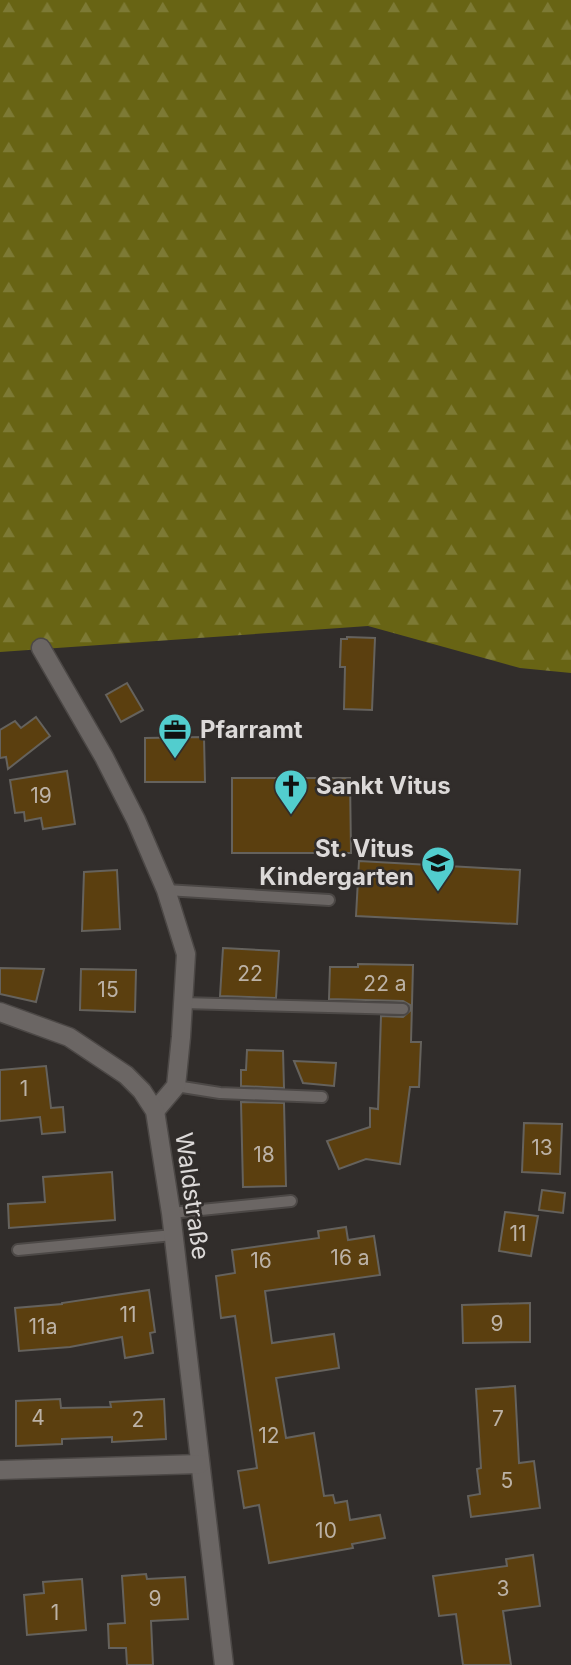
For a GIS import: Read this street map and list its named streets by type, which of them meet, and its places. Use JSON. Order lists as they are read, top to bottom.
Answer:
{
  "streets": {
    "street": ["Waldstraße"]
  },
  "places": {
    "office": ["Pfarramt"],
    "church": ["Sankt Vitus"],
    "school or university": ["St. Vitus Kindergarten"]
  },
  "house_numbers": [
    "19",
    "22",
    "22 a",
    "15",
    "1",
    "13",
    "18",
    "11",
    "16 a",
    "16",
    "11",
    "9",
    "11a",
    "4",
    "7",
    "2",
    "12",
    "5",
    "10",
    "3",
    "9",
    "1"
  ]
}
